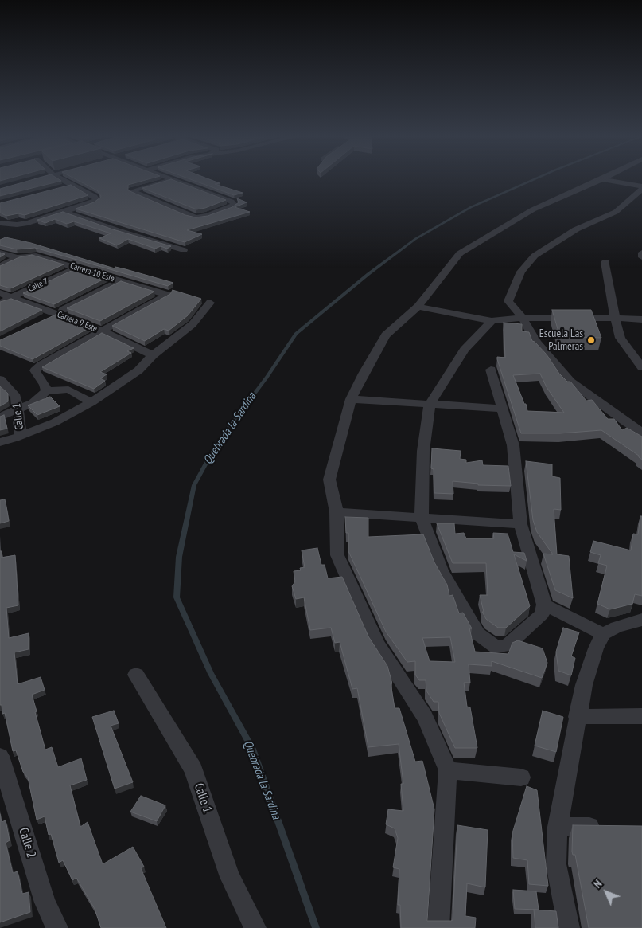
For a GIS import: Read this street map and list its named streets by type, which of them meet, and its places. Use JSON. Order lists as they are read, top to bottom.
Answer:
{
  "streets": {
    "street": [
      "Carrera 10 Este",
      "Calle 7",
      "Carrera 9 Este",
      "Calle 1",
      "Calle 2"
    ]
  },
  "crossings": [
    ["Carrera 10 Este", "Calle 7"],
    ["Carrera 10 Este", "Carrera 9 Este"],
    ["Calle 7", "Carrera 9 Este"]
  ],
  "water": ["Quebrada la Sardina"],
  "places": ["Escuela Las Palmeras"],
  "north": "top left"
}
